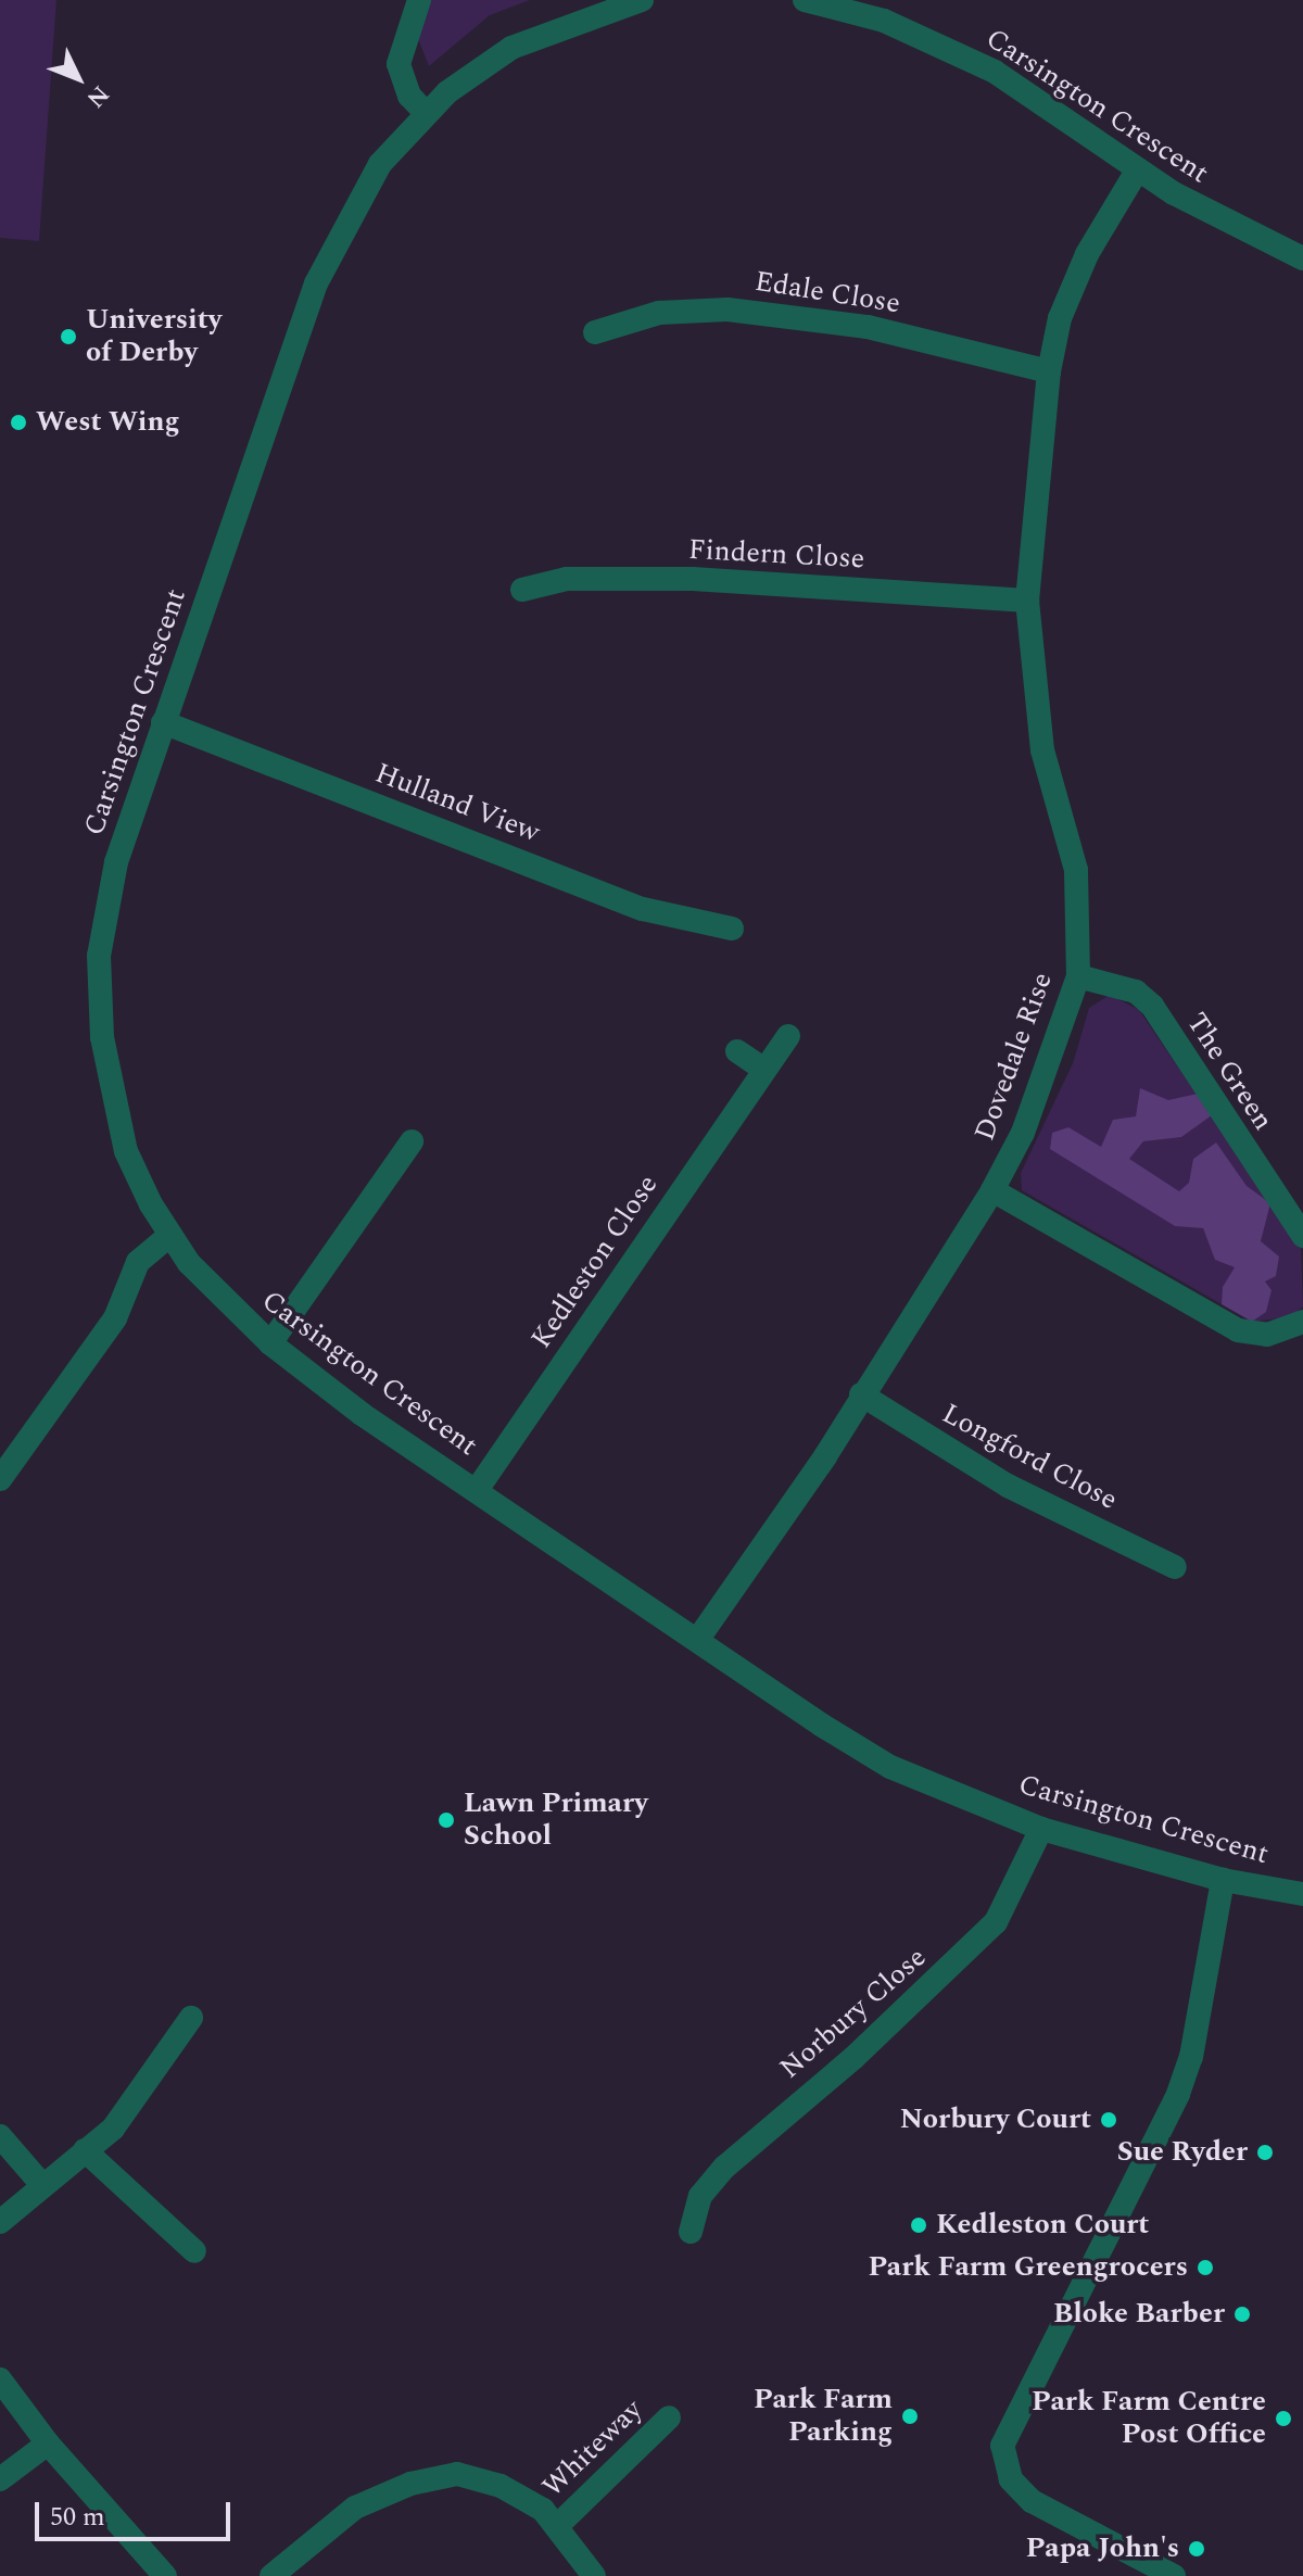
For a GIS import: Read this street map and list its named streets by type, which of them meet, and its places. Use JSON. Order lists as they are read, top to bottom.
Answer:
{
  "streets": {
    "street": [
      "Carsington Crescent",
      "Edale Close",
      "Findern Close",
      "Hulland View",
      "Dovedale Rise",
      "The Green",
      "Kedleston Close",
      "Longford Close",
      "Norbury Close",
      "Whiteway"
    ]
  },
  "crossings": [
    ["Carsington Crescent", "Hulland View"],
    ["Carsington Crescent", "Dovedale Rise"],
    ["Carsington Crescent", "Kedleston Close"],
    ["Carsington Crescent", "Norbury Close"],
    ["Edale Close", "Dovedale Rise"],
    ["Findern Close", "Dovedale Rise"],
    ["Dovedale Rise", "The Green"],
    ["Dovedale Rise", "Longford Close"]
  ],
  "places": [
    "University of Derby",
    "West Wing",
    "Lawn Primary School",
    "Norbury Court",
    "Sue Ryder",
    "Kedleston Court",
    "Park Farm Greengrocers",
    "Bloke Barber",
    "Park Farm Parking",
    "Park Farm Centre Post Office",
    "Papa John's"
  ],
  "scale_bar": "50 m",
  "north": "bottom right"
}
